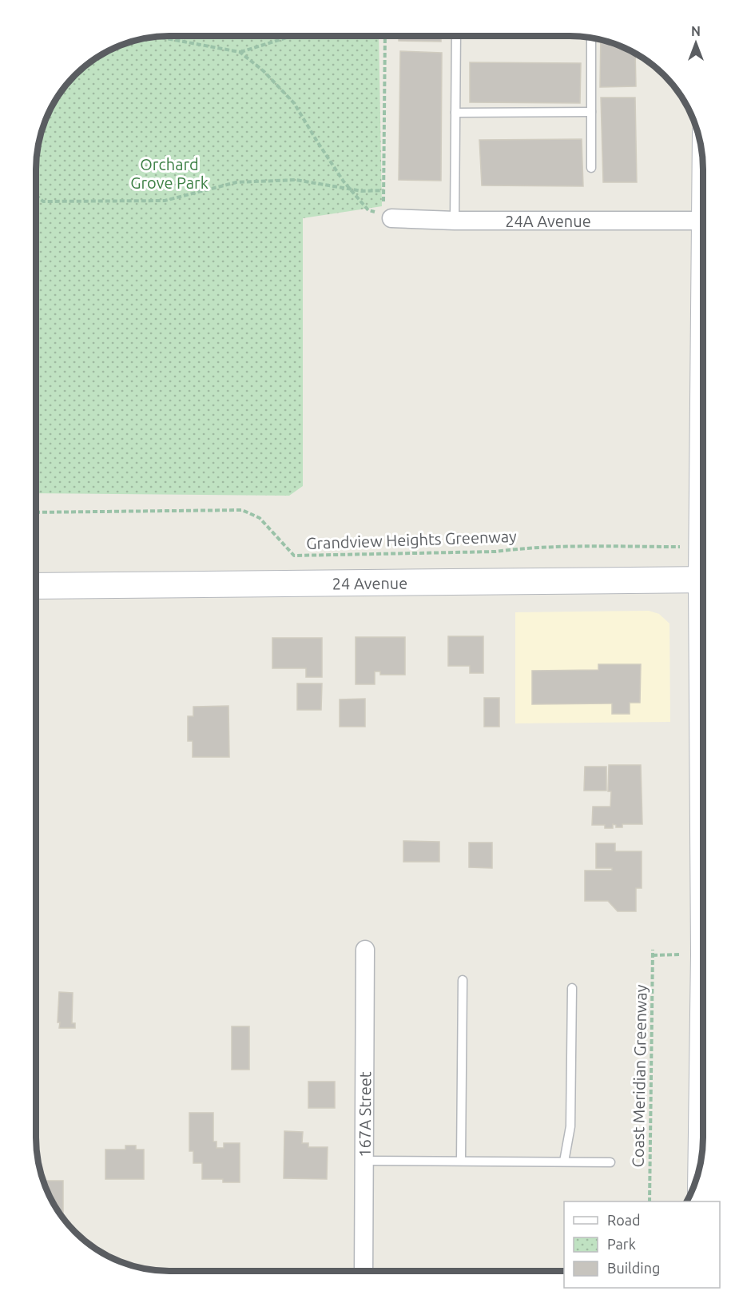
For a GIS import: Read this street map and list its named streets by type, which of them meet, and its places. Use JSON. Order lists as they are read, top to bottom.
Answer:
{
  "streets": {
    "main road": ["24 Avenue"],
    "street": ["24A Avenue", "167A Street"],
    "path": ["Grandview Heights Greenway", "Coast Meridian Greenway"]
  },
  "parks": ["Orchard Grove Park"],
  "legend": ["Road", "Park", "Building"],
  "north": "top"
}
